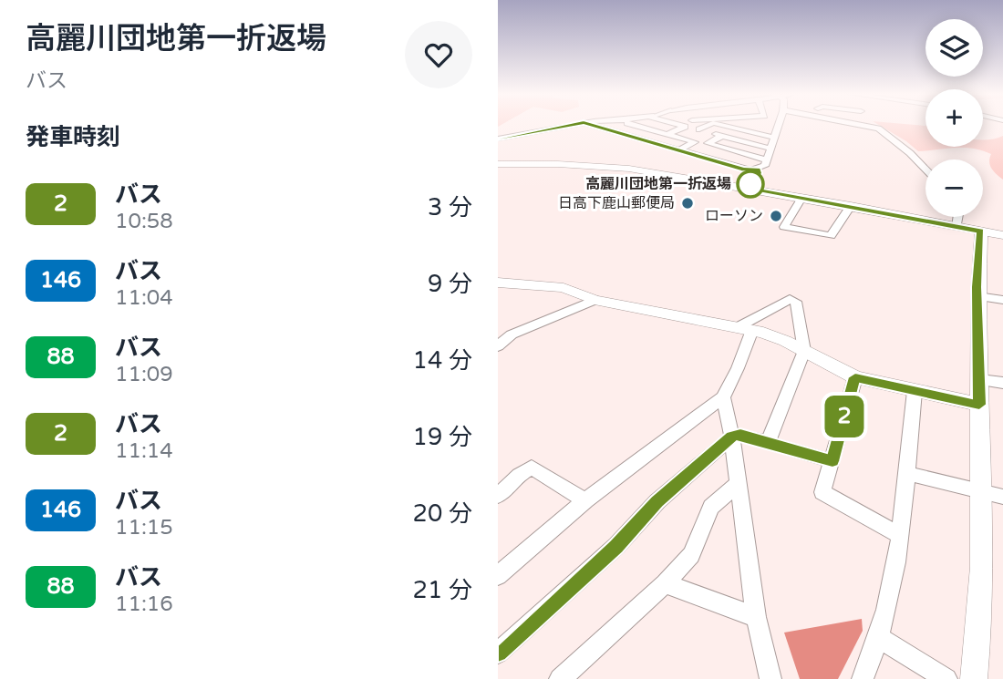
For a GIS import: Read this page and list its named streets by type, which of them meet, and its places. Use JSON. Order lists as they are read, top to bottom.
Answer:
{
  "places": ["高麗川団地第一折返場", "日高下鹿山郵便局", "ローソン"],
  "lines": ["bus line 2"],
  "page": {
    "heading": [
      ["高麗川団地第一折返場", "バス"],
      "発車時刻"
    ],
    "on_map": "2",
    "map_buttons": ["+", "−"],
    "list": [
      {
        "mark": "2",
        "name": "バス",
        "note": "10:58",
        "value": "3 分"
      },
      {
        "mark": "146",
        "name": "バス",
        "note": "11:04",
        "value": "9 分"
      },
      {
        "mark": "88",
        "name": "バス",
        "note": "11:09",
        "value": "14 分"
      },
      {
        "mark": "2",
        "name": "バス",
        "note": "11:14",
        "value": "19 分"
      },
      {
        "mark": "146",
        "name": "バス",
        "note": "11:15",
        "value": "20 分"
      },
      {
        "mark": "88",
        "name": "バス",
        "note": "11:16",
        "value": "21 分"
      }
    ]
  }
}
